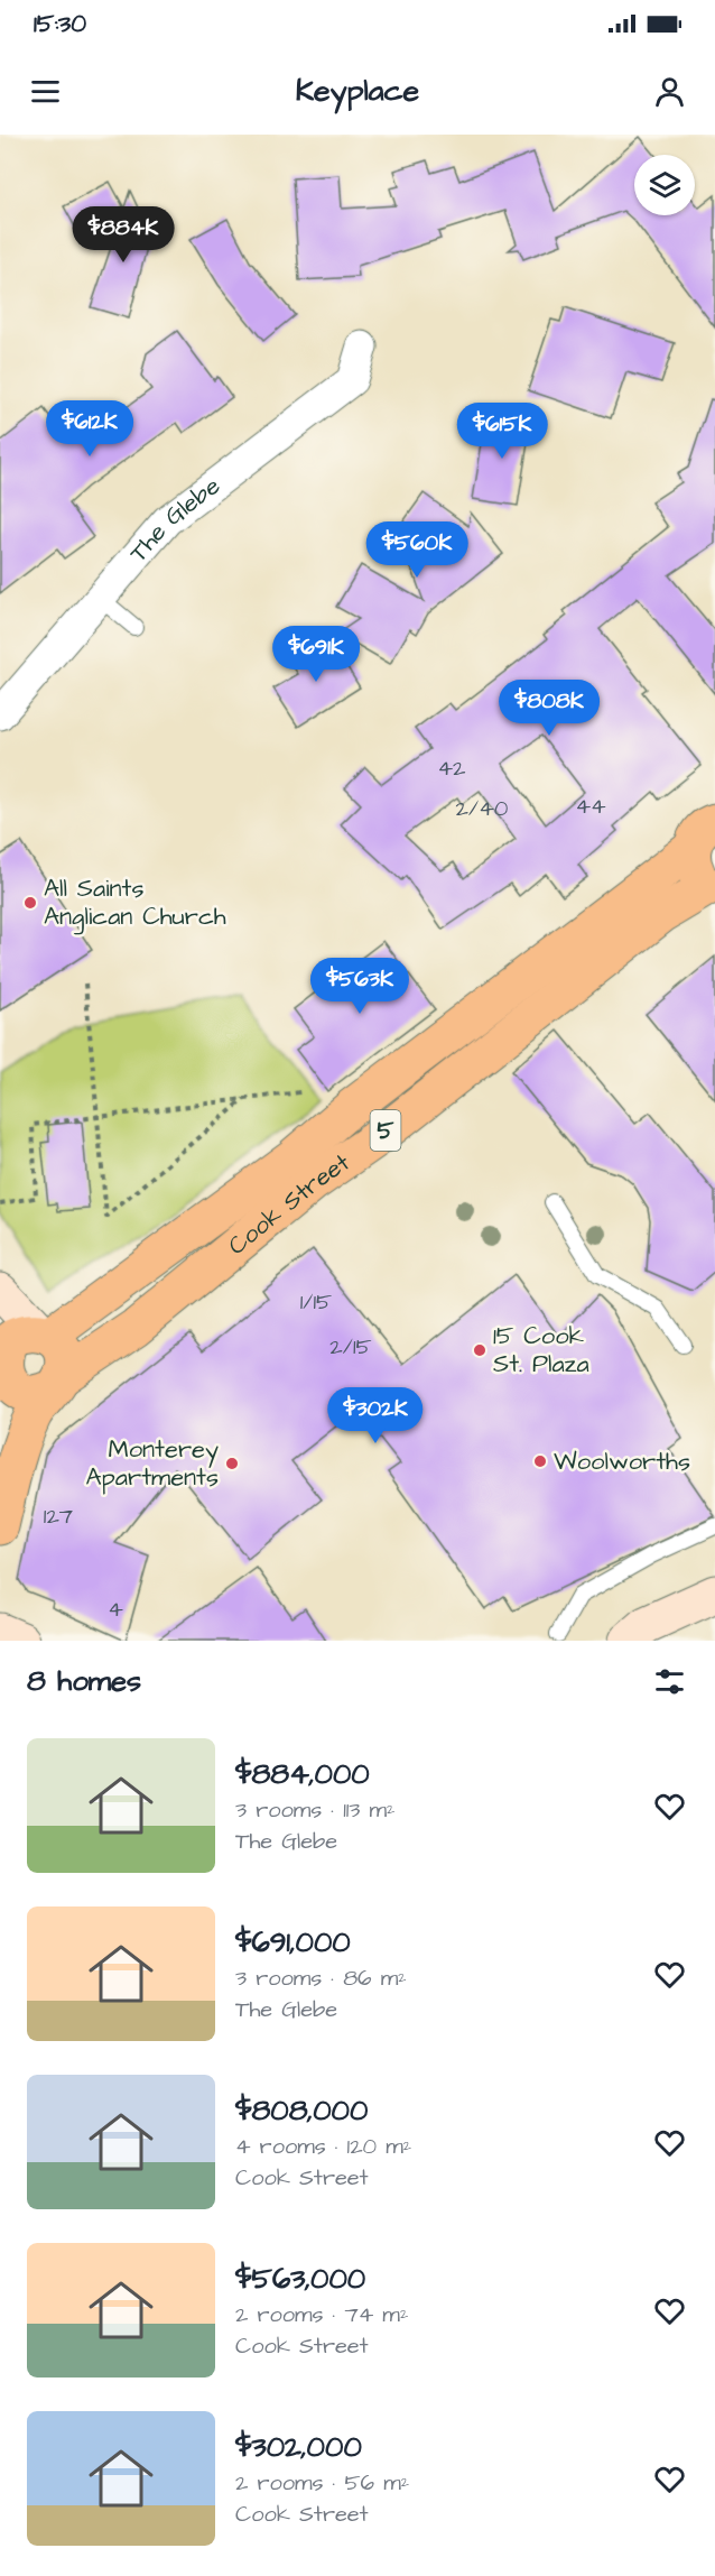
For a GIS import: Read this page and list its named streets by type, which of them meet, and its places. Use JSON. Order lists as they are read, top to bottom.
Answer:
{
  "streets": {
    "main road": ["5", "Cook Street"],
    "street": ["The Glebe"]
  },
  "crossings": [
    ["5", "Cook Street"]
  ],
  "places": [
    "All Saints Anglican Church",
    "15 Cook St. Plaza",
    "Woolworths",
    "Monterey Apartments"
  ],
  "house_numbers": [
    "42",
    "44",
    "2/40",
    "1/15",
    "2/15",
    "127",
    "4"
  ],
  "page": {
    "status": "15:30",
    "header": "Keyplace",
    "price": [
      "$884K",
      "$612K",
      "$615K",
      "$560K",
      "$691K",
      "$808K",
      "$563K",
      "$302K"
    ],
    "heading": "8 homes",
    "list": [
      {
        "name": "$884,000",
        "note": "3 rooms · 113 m² · The Glebe"
      },
      {
        "name": "$691,000",
        "note": "3 rooms · 86 m² · The Glebe"
      },
      {
        "name": "$808,000",
        "note": "4 rooms · 120 m² · Cook Street"
      },
      {
        "name": "$563,000",
        "note": "2 rooms · 74 m² · Cook Street"
      },
      {
        "name": "$302,000",
        "note": "2 rooms · 56 m² · Cook Street"
      }
    ]
  }
}
